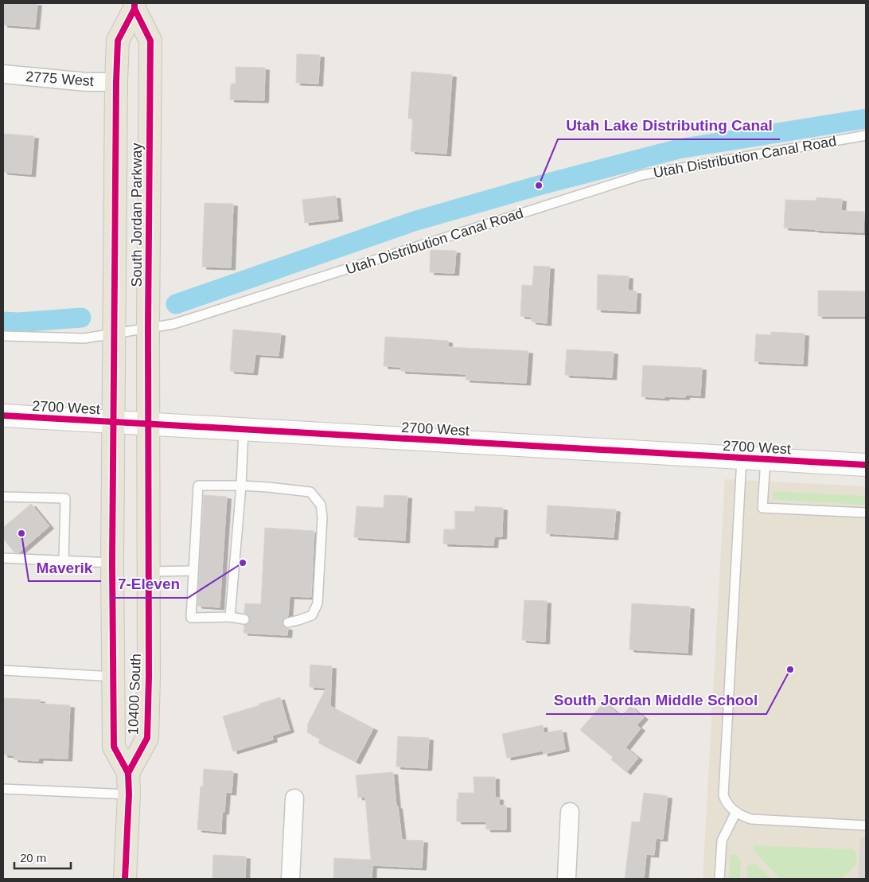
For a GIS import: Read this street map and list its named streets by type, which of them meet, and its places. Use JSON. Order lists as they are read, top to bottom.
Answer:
{
  "streets": {
    "main road": ["South Jordan Parkway", "2700 West", "10400 South"],
    "street": ["2775 West"],
    "lane": ["Utah Distribution Canal Road"]
  },
  "crossings": [
    ["2775 West", "South Jordan Parkway"],
    ["Utah Distribution Canal Road", "South Jordan Parkway"],
    ["South Jordan Parkway", "2700 West"],
    ["South Jordan Parkway", "10400 South"],
    ["2700 West", "10400 South"]
  ],
  "places": [
    "Utah Lake Distributing Canal",
    "Maverik",
    "7-Eleven",
    "South Jordan Middle School"
  ],
  "scale_bar": "20 m"
}
